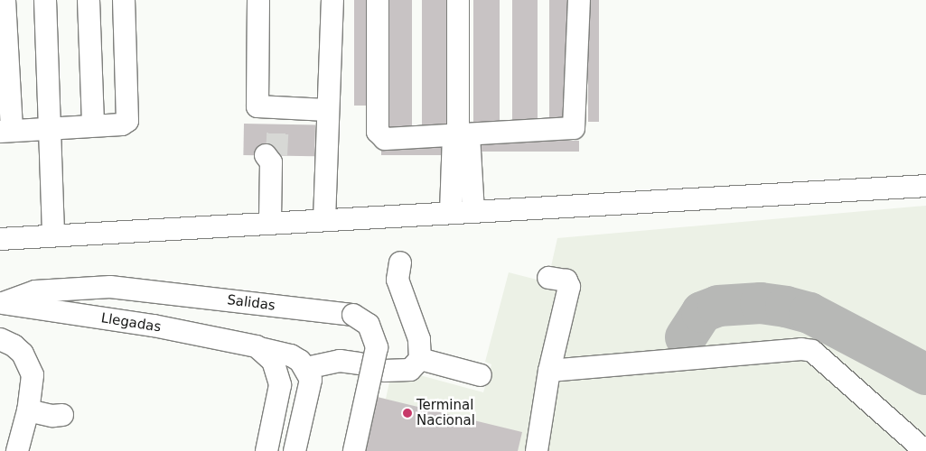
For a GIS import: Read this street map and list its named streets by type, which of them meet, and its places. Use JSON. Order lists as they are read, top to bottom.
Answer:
{
  "streets": {
    "street": ["Salidas", "Llegadas"]
  },
  "crossings": [
    ["Salidas", "Llegadas"]
  ],
  "places": ["Terminal Nacional"]
}
